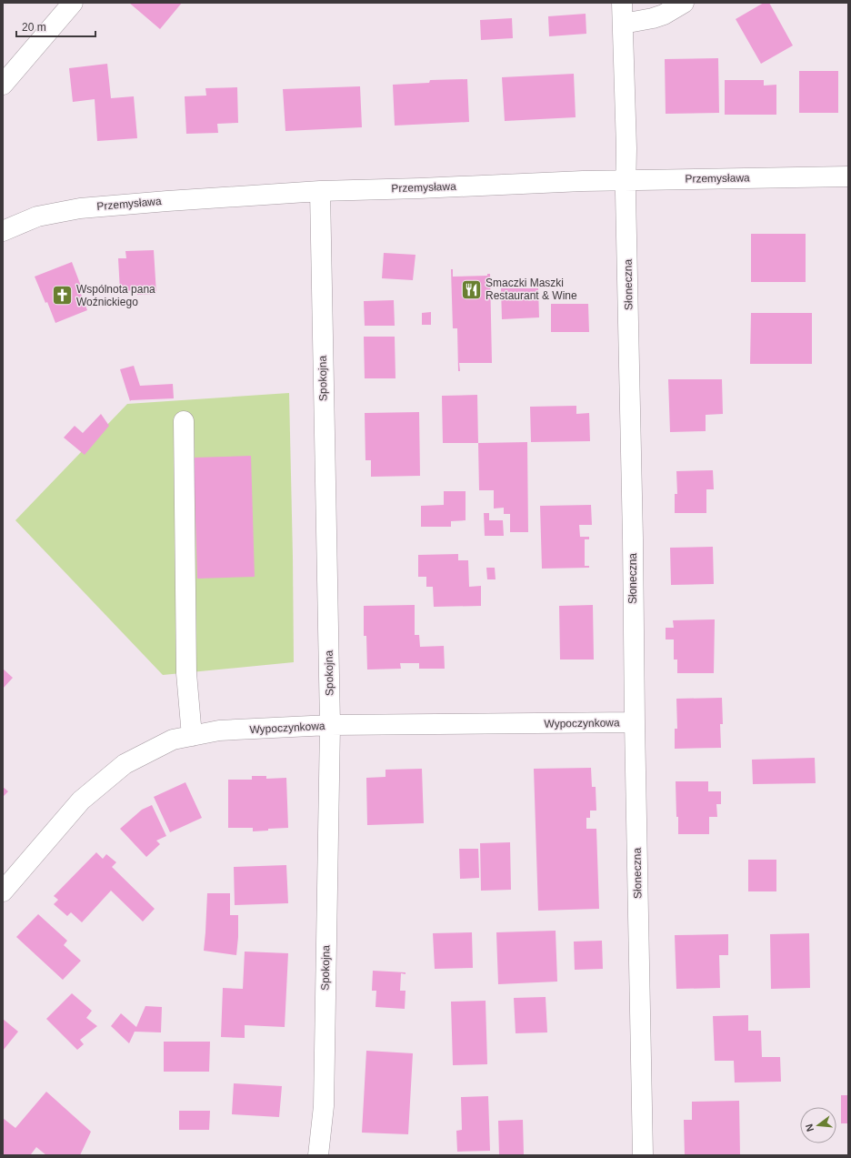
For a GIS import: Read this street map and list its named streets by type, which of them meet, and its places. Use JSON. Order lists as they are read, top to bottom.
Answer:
{
  "streets": {
    "street": [
      "Przemysława",
      "Słoneczna",
      "Spokojna",
      "Wypoczynkowa"
    ]
  },
  "crossings": [
    ["Przemysława", "Słoneczna"],
    ["Przemysława", "Spokojna"],
    ["Słoneczna", "Wypoczynkowa"],
    ["Spokojna", "Wypoczynkowa"]
  ],
  "places": {
    "restaurant": ["Smaczki Maszki Restaurant & Wine"],
    "church": ["Wspólnota pana Woźnickiego"]
  },
  "scale_bar": "20 m",
  "north": "left"
}
